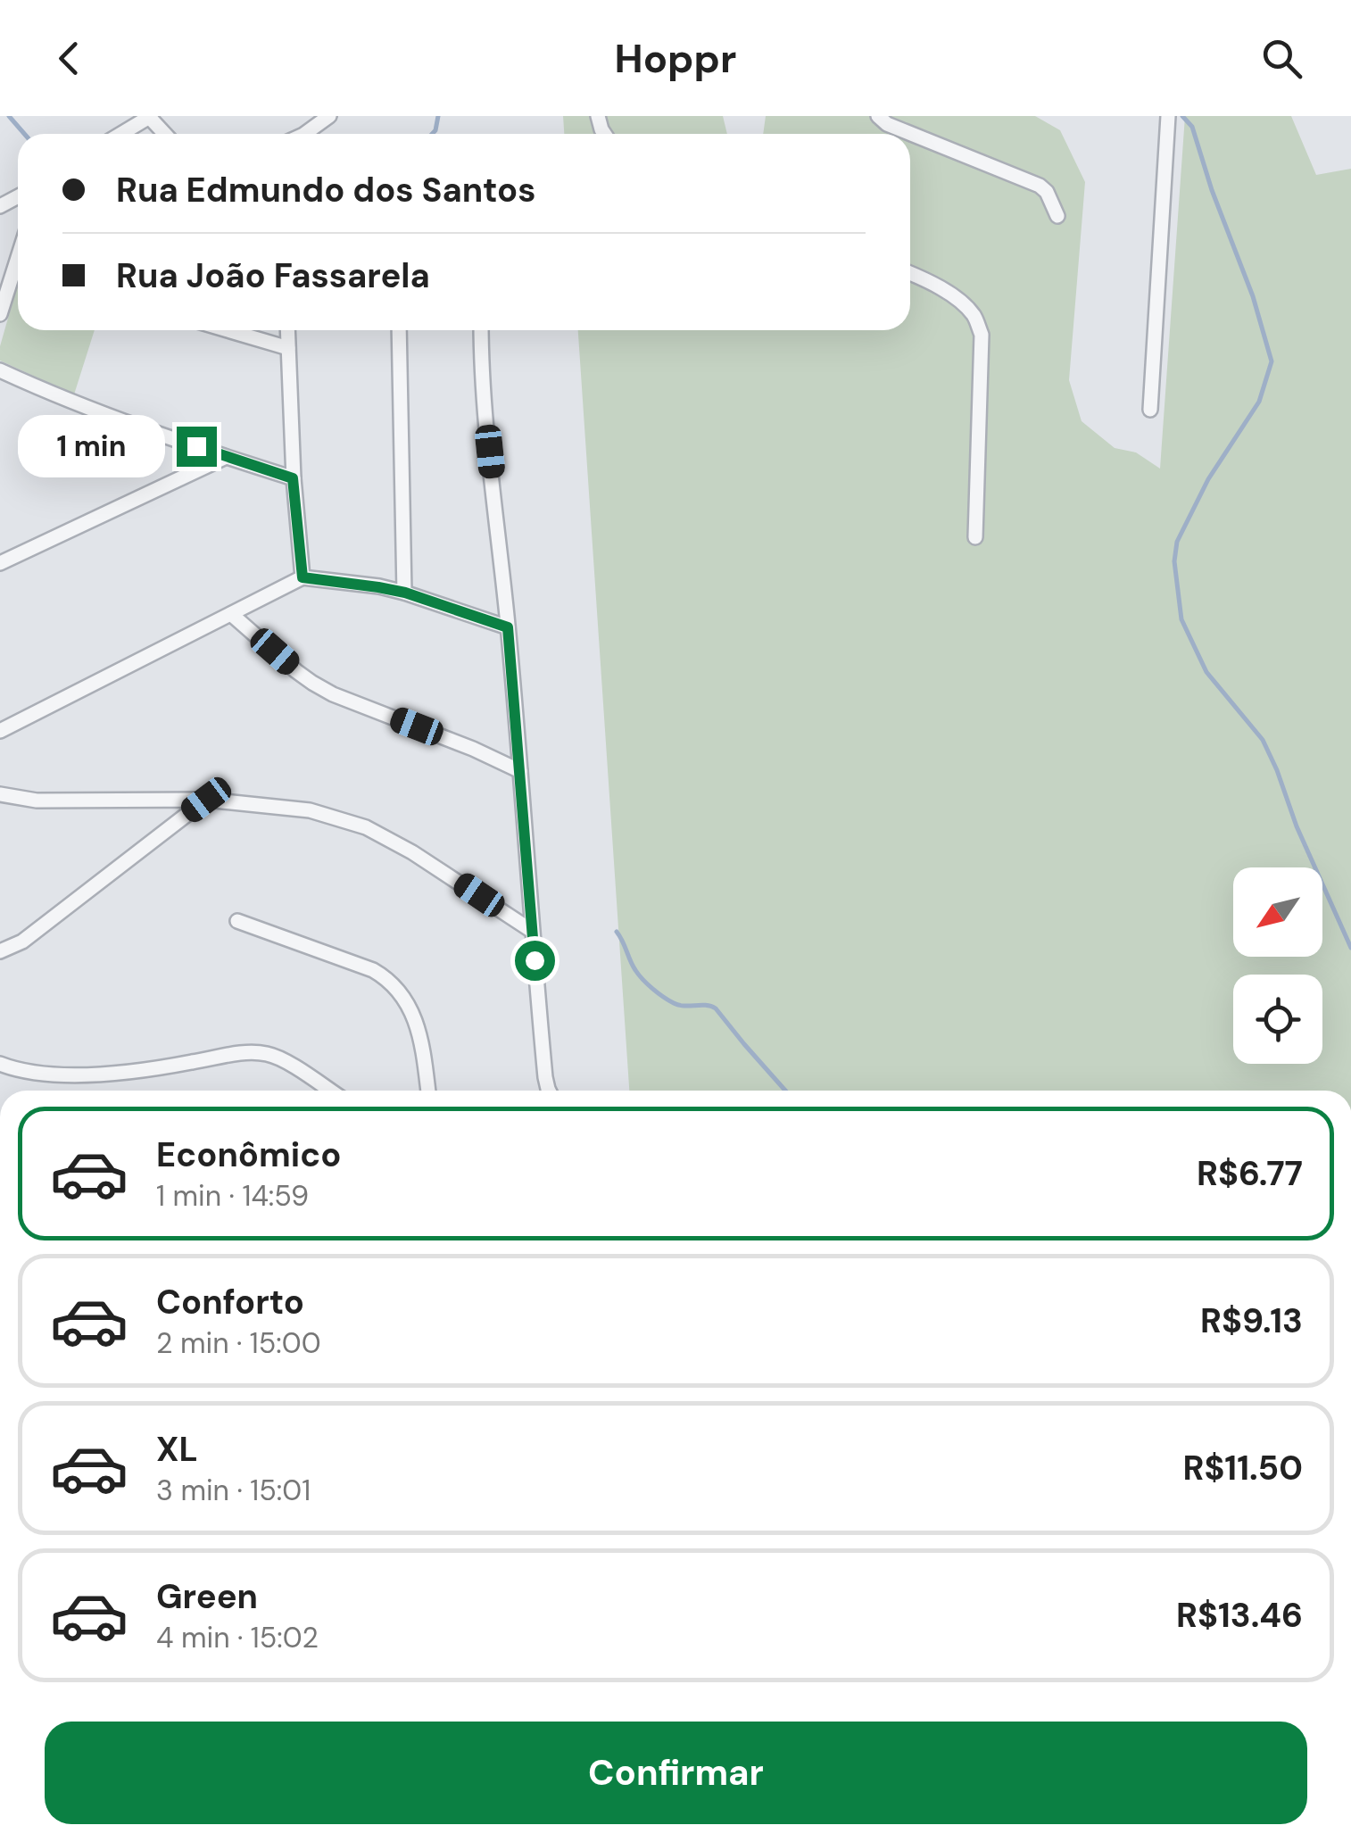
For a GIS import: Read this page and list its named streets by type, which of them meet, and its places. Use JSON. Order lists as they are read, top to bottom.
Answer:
{
  "north": "bottom left",
  "page": {
    "header": "Hoppr",
    "banner": ["Rua Edmundo dos Santos", "Rua João Fassarela"],
    "bubble": "1 min",
    "list": [
      {
        "name": "Econômico",
        "note": "1 min · 14:59",
        "value": "R$6.77"
      },
      {
        "name": "Conforto",
        "note": "2 min · 15:00",
        "value": "R$9.13"
      },
      {
        "name": "XL",
        "note": "3 min · 15:01",
        "value": "R$11.50"
      },
      {
        "name": "Green",
        "note": "4 min · 15:02",
        "value": "R$13.46"
      }
    ],
    "buttons": "Confirmar"
  }
}
